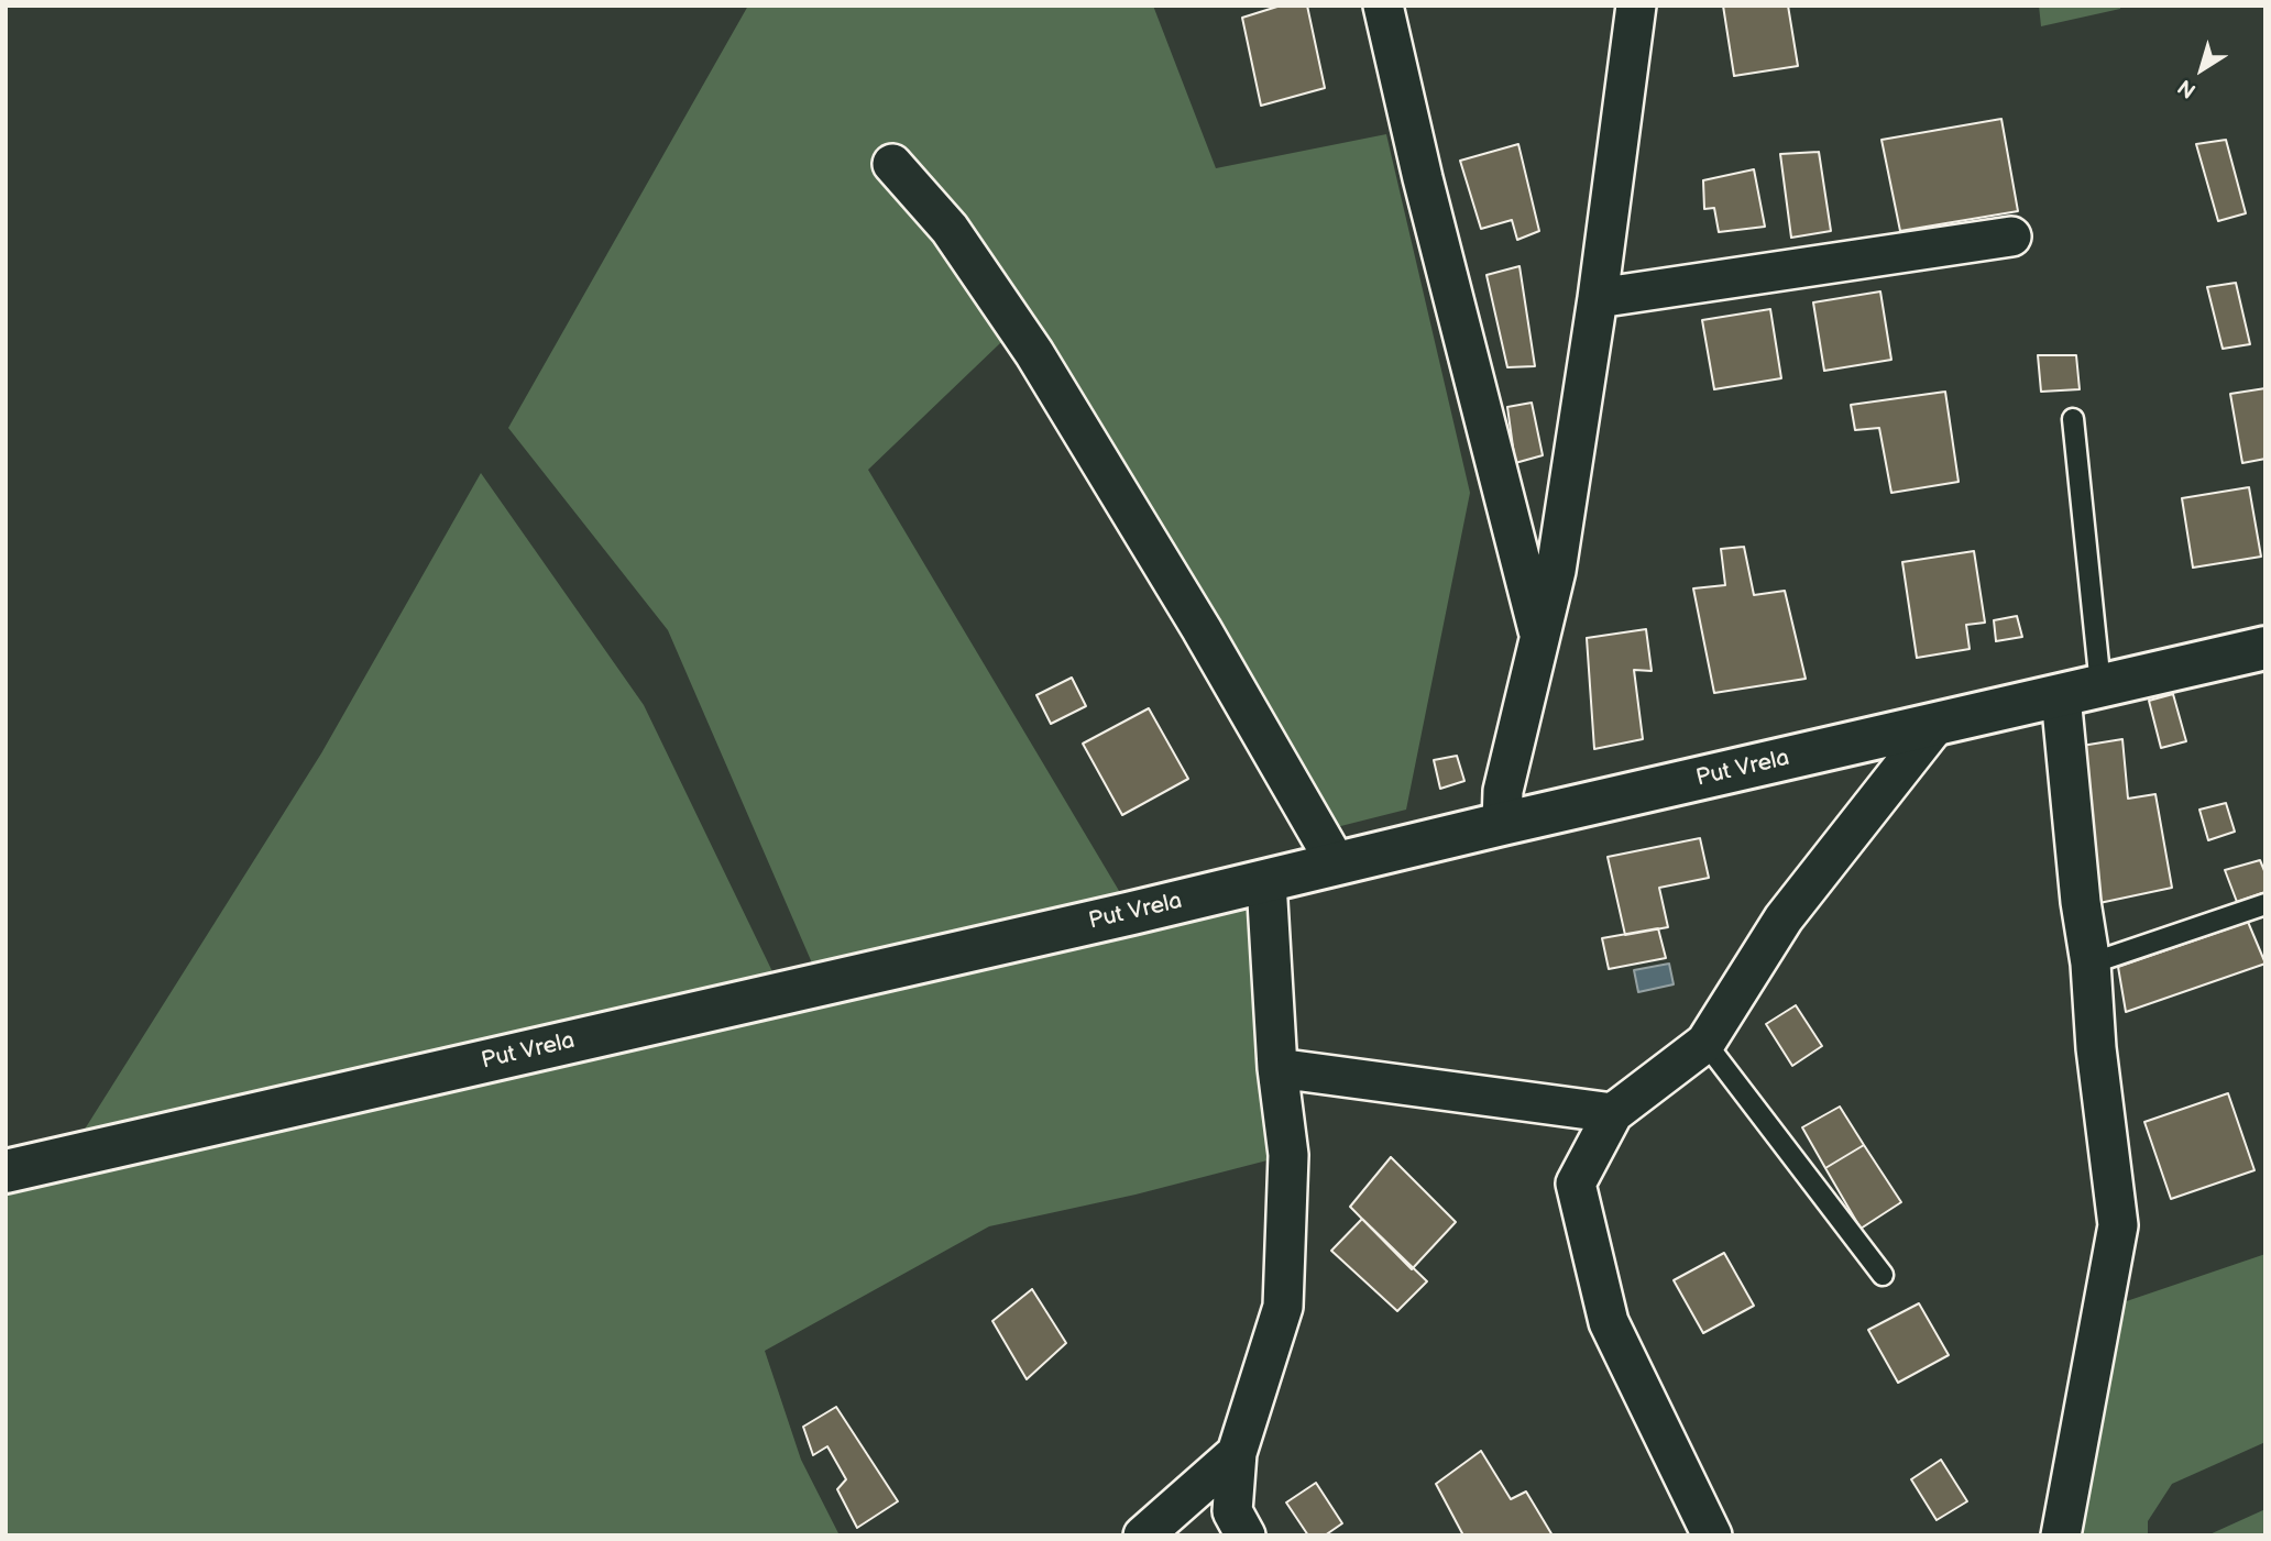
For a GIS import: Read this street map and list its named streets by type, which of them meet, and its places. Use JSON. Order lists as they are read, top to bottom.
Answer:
{
  "streets": {
    "main road": ["Put Vrela"]
  },
  "north": "bottom left"
}
